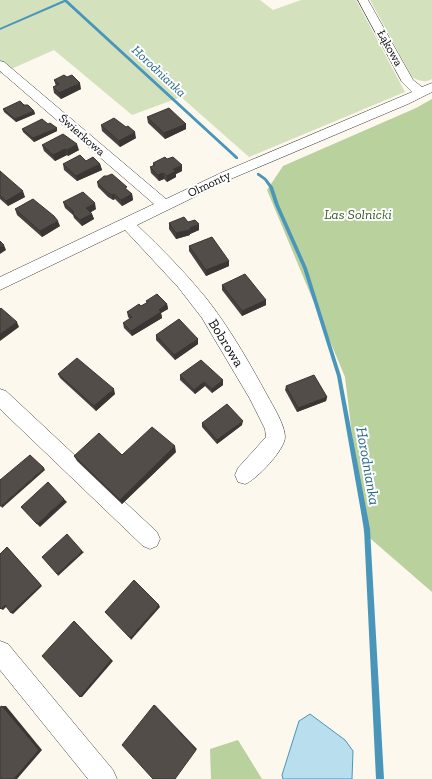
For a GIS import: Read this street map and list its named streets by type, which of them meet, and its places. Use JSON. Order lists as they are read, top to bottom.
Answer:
{
  "streets": {
    "street": [
      "Łąkowa",
      "Świerkowa",
      "Olmonty",
      "Bobrowa"
    ]
  },
  "crossings": [
    ["Łąkowa", "Olmonty"],
    ["Świerkowa", "Olmonty"],
    ["Olmonty", "Bobrowa"]
  ],
  "water": ["Horodnianka"],
  "parks": ["Las Solnicki"]
}
